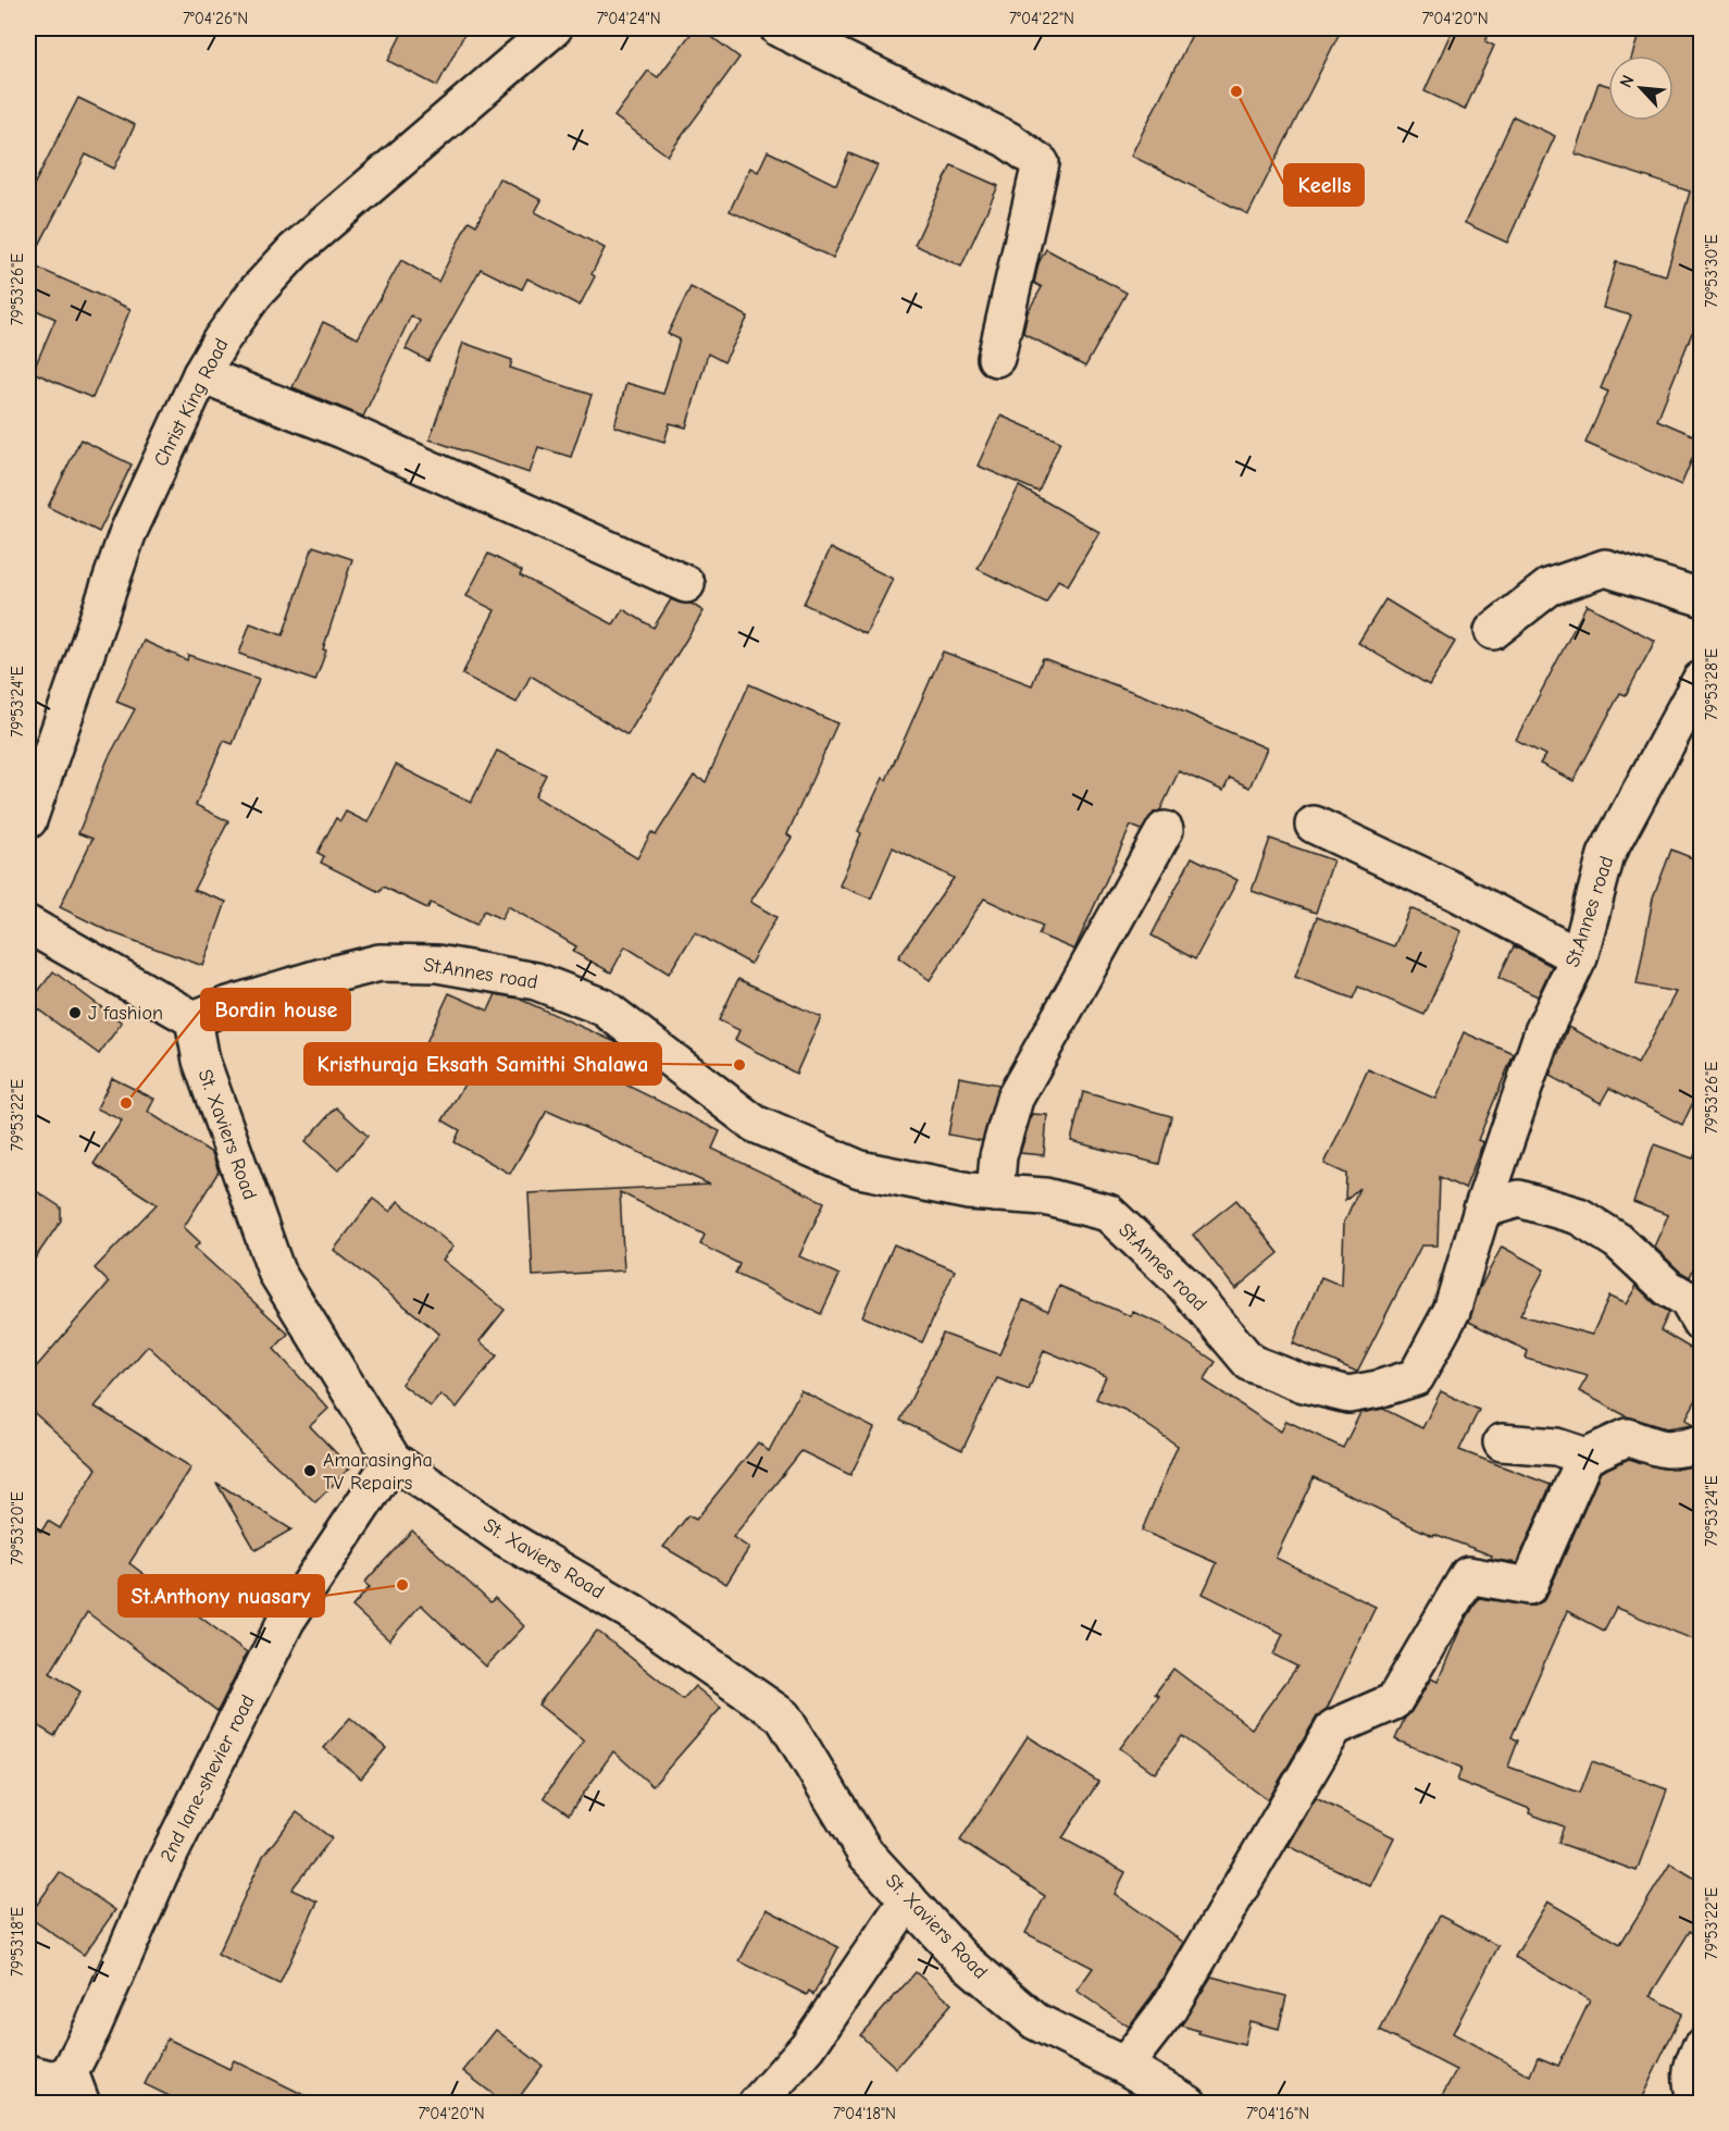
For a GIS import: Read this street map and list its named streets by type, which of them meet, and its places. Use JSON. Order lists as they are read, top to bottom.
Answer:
{
  "streets": {
    "street": [
      "Christ King Road",
      "St.Annes road",
      "St. Xaviers Road",
      "2nd lane-shevier road"
    ]
  },
  "crossings": [
    ["St.Annes road", "St. Xaviers Road"],
    ["St. Xaviers Road", "2nd lane-shevier road"]
  ],
  "places": [
    "Keells",
    "J fashion",
    "Kristhuraja Eksath Samithi Shalawa",
    "Bordin house",
    "Amarasingha TV Repairs",
    "St.Anthony nuasary"
  ],
  "north": "top left",
  "coordinates": [
    "7°04'26\"N",
    "7°04'24\"N",
    "7°04'22\"N",
    "7°04'20\"N",
    "79°53'30\"E",
    "79°53'26\"E",
    "79°53'28\"E",
    "79°53'24\"E",
    "79°53'22\"E",
    "79°53'20\"E",
    "79°53'18\"E",
    "7°04'18\"N",
    "7°04'16\"N"
  ]
}
